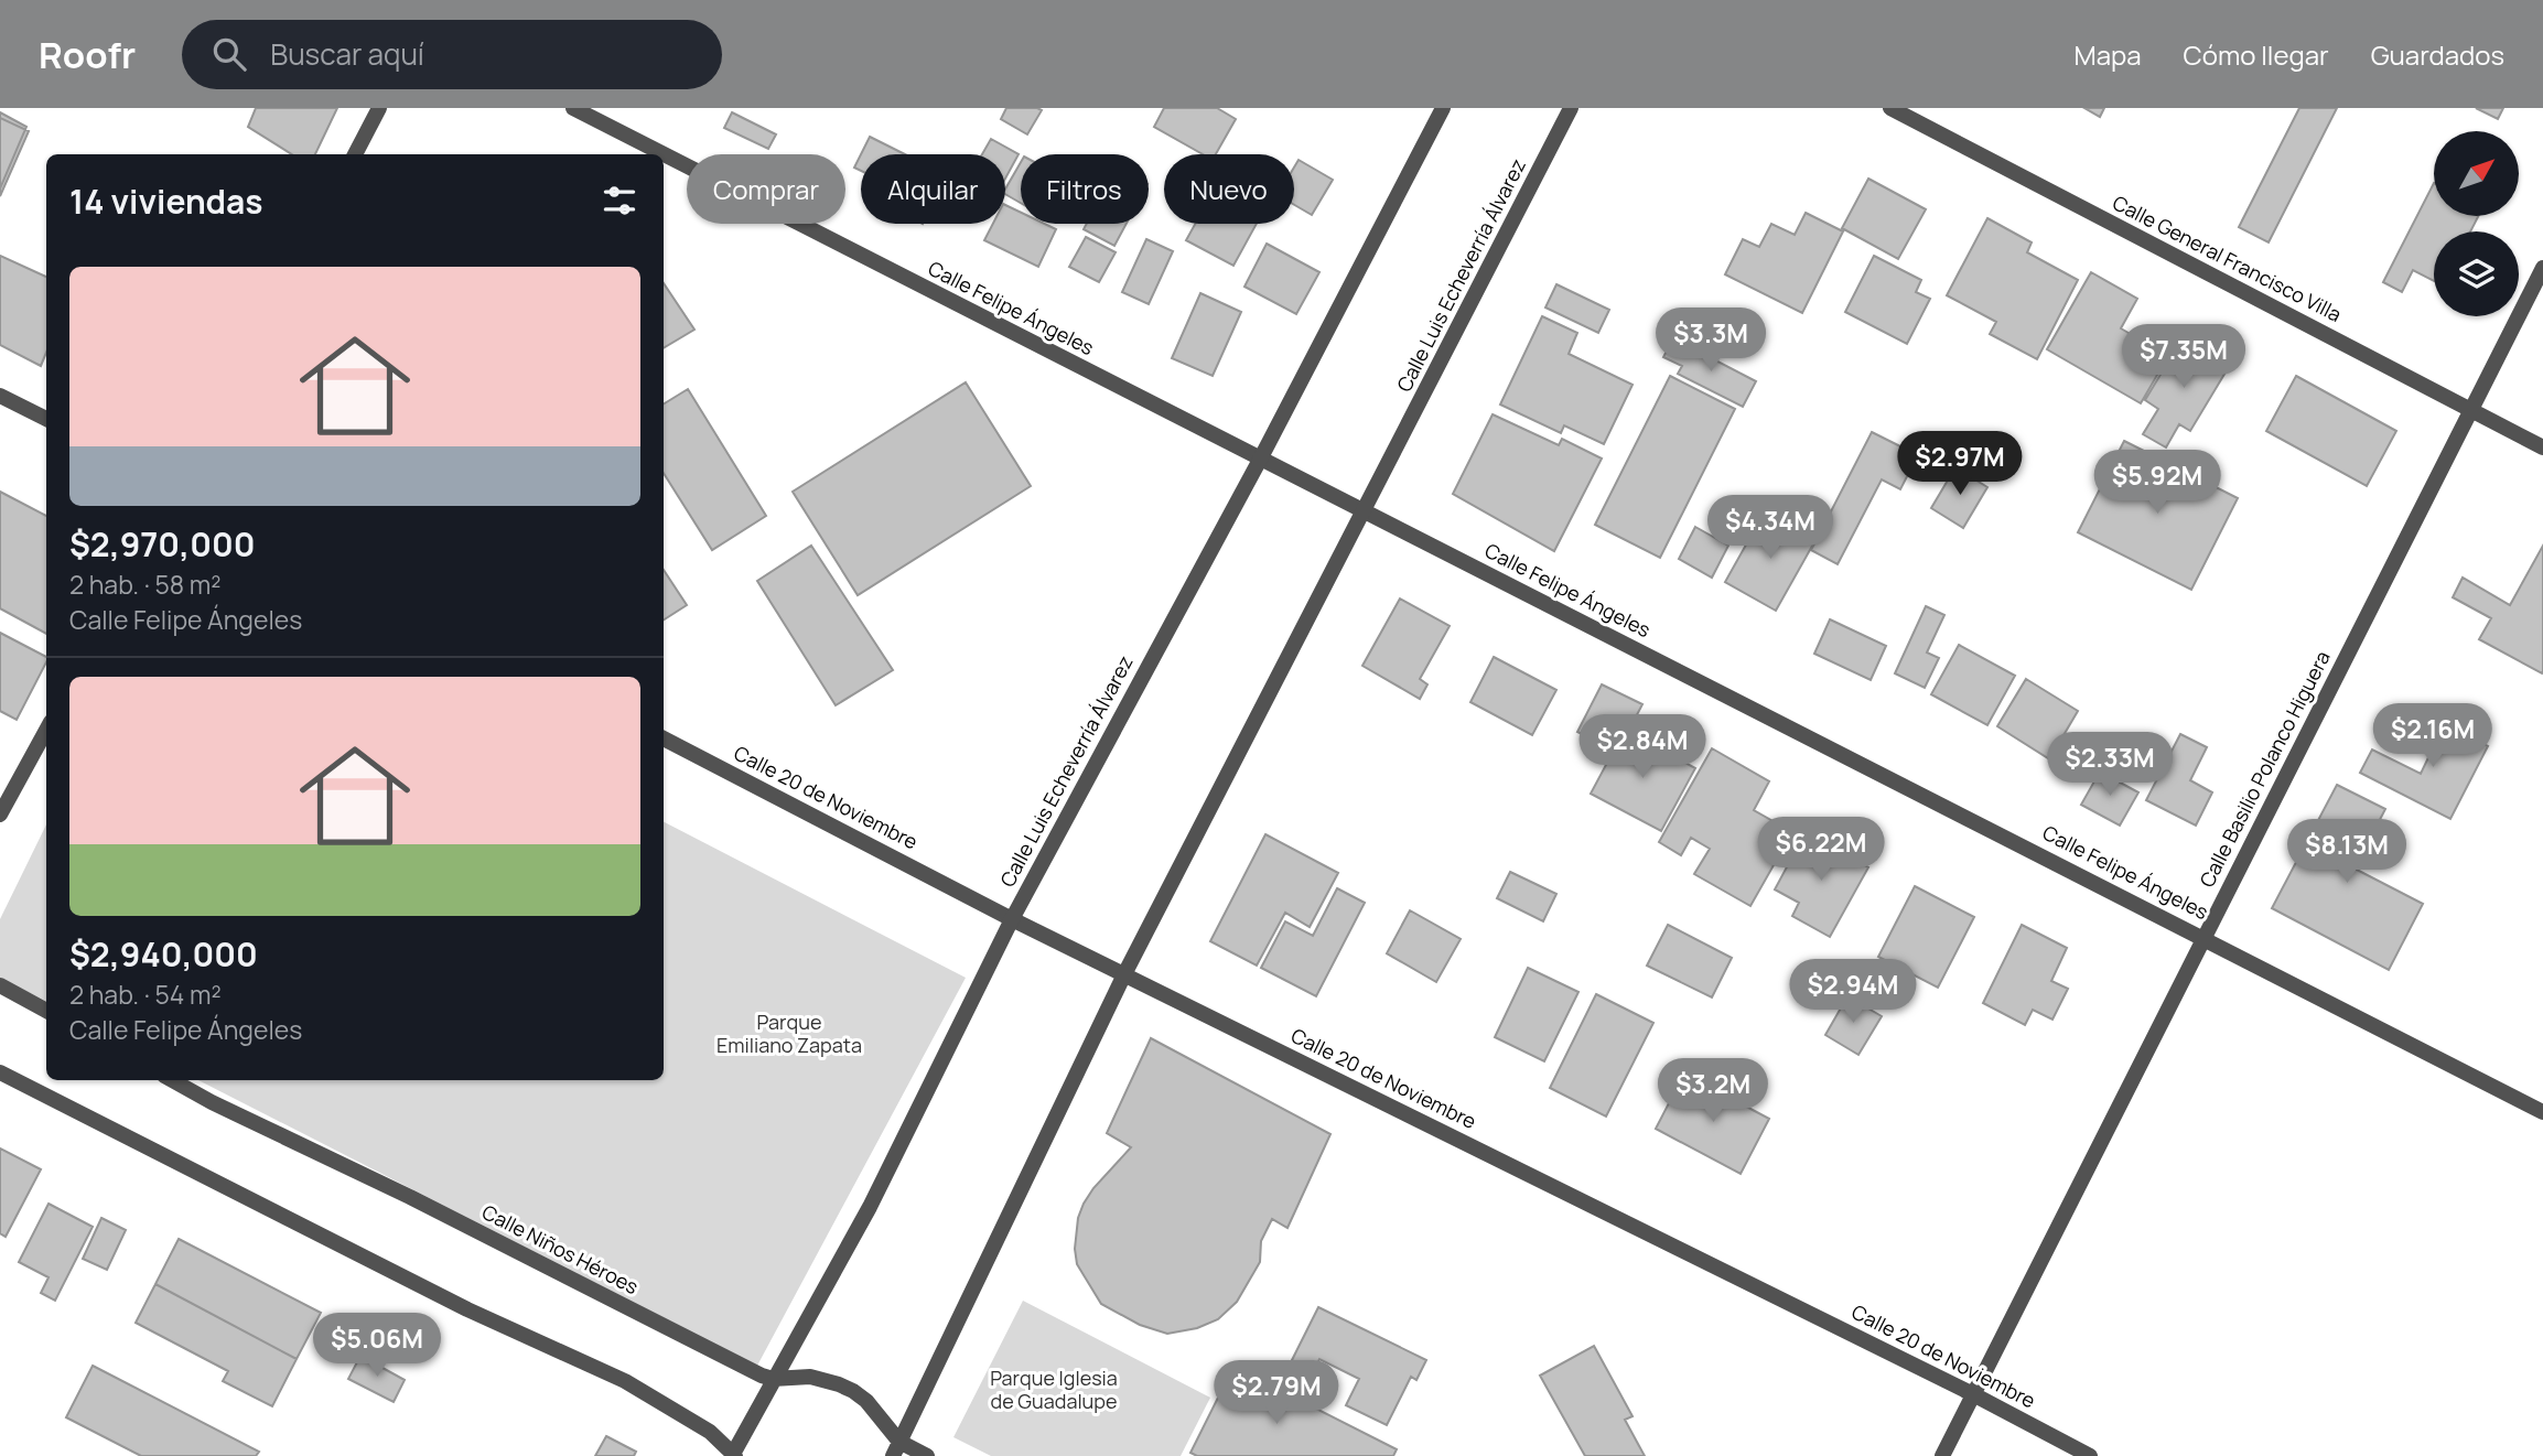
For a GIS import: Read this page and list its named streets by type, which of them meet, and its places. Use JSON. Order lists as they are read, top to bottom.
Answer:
{
  "streets": {
    "street": [
      "Calle General Francisco Villa",
      "Calle Luis Echeverría Álvarez",
      "Calle Felipe Ángeles",
      "Calle Basilio Polanco Higuera",
      "Calle 20 de Noviembre",
      "Calle Niños Héroes"
    ]
  },
  "crossings": [
    ["Calle General Francisco Villa", "Calle Basilio Polanco Higuera"],
    ["Calle Luis Echeverría Álvarez", "Calle Felipe Ángeles"],
    ["Calle Luis Echeverría Álvarez", "Calle 20 de Noviembre"],
    ["Calle Luis Echeverría Álvarez", "Calle Niños Héroes"],
    ["Calle Felipe Ángeles", "Calle Basilio Polanco Higuera"],
    ["Calle Basilio Polanco Higuera", "Calle 20 de Noviembre"]
  ],
  "parks": ["Parque Emiliano Zapata", "Parque Iglesia de Guadalupe"],
  "north": "top right",
  "page": {
    "header": "Roofr",
    "search": "Buscar aquí",
    "nav": ["Mapa", "Cómo llegar", "Guardados"],
    "chip": [
      "Comprar",
      "Alquilar",
      "Filtros",
      "Nuevo"
    ],
    "heading": "14 viviendas",
    "list": [
      {
        "name": "$2,970,000",
        "note": "2 hab. · 58 m² · Calle Felipe Ángeles"
      },
      {
        "name": "$2,940,000",
        "note": "2 hab. · 54 m² · Calle Felipe Ángeles"
      }
    ],
    "price": [
      "$3.3M",
      "$7.35M",
      "$2.97M",
      "$5.92M",
      "$4.34M",
      "$2.16M",
      "$2.84M",
      "$2.33M",
      "$6.22M",
      "$8.13M",
      "$2.94M",
      "$3.2M",
      "$5.06M",
      "$2.79M"
    ]
  }
}
